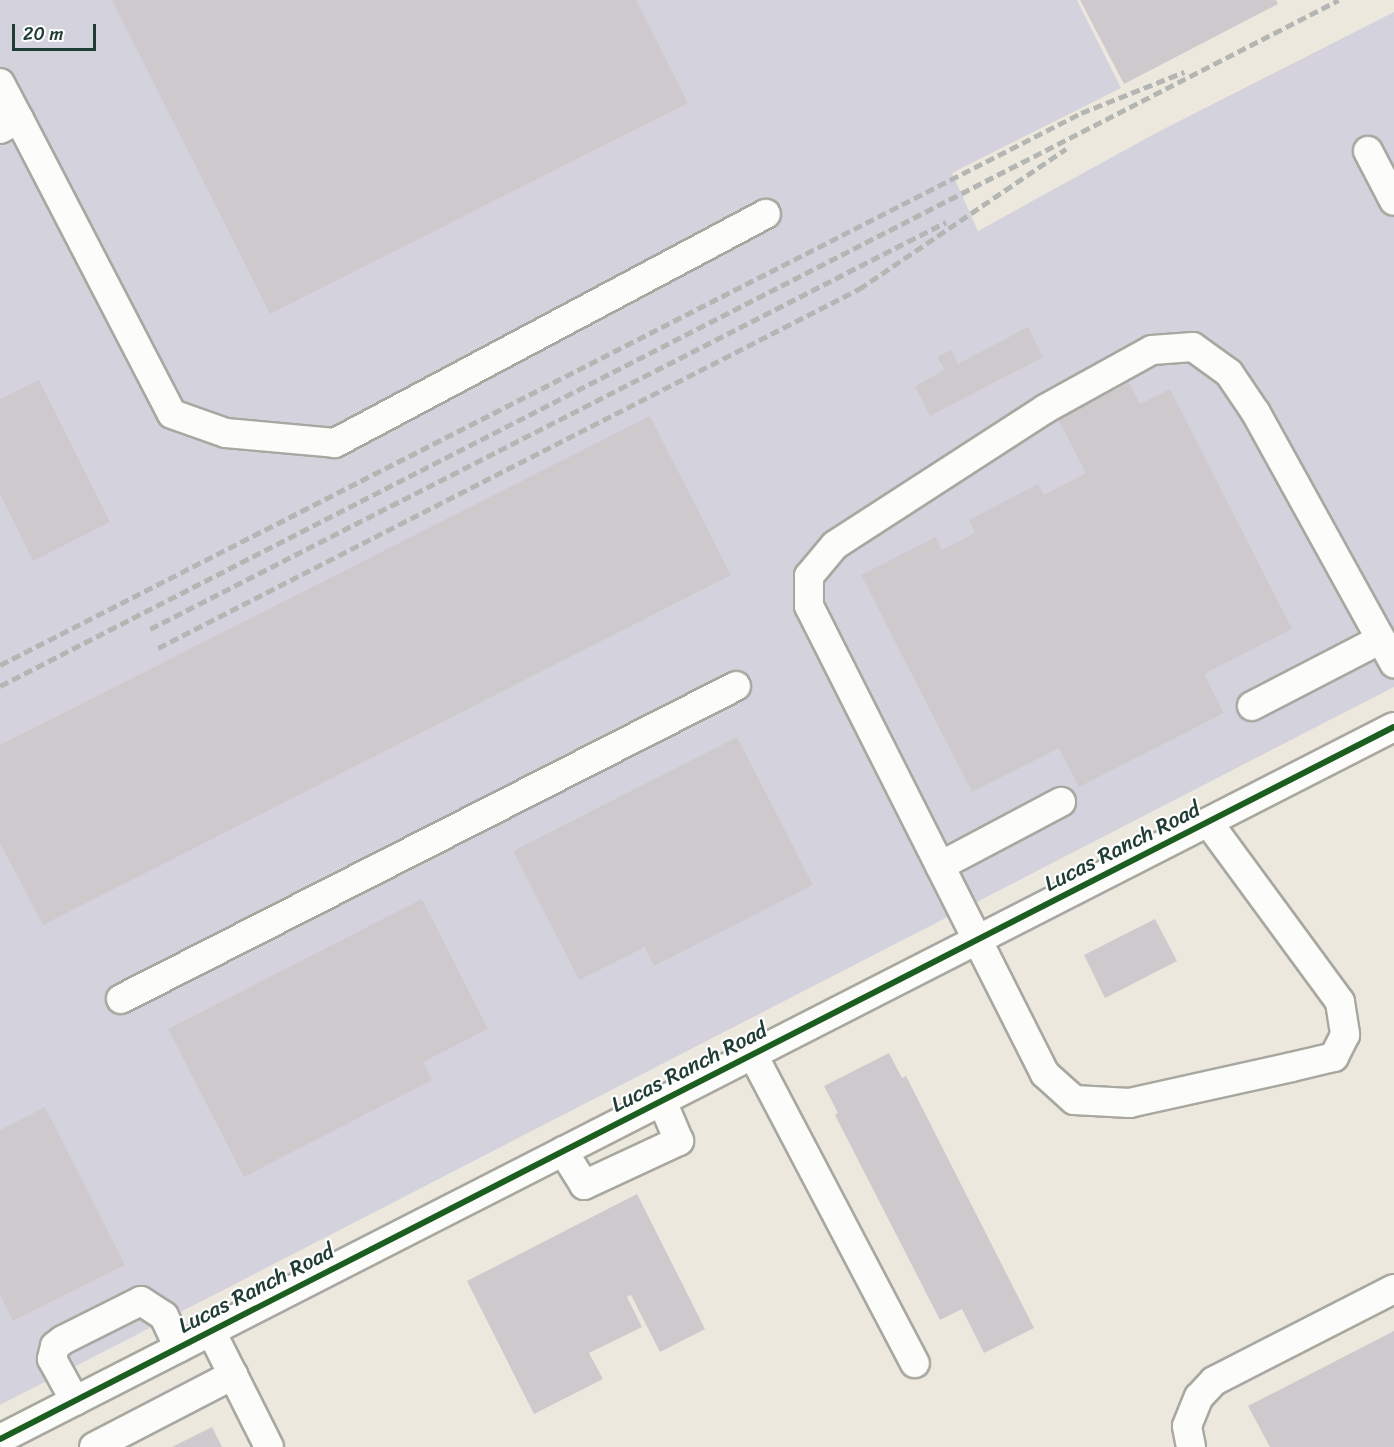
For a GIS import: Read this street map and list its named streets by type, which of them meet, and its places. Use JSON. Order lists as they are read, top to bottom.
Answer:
{
  "streets": {
    "street": ["Lucas Ranch Road"]
  },
  "scale_bar": "20 m"
}
